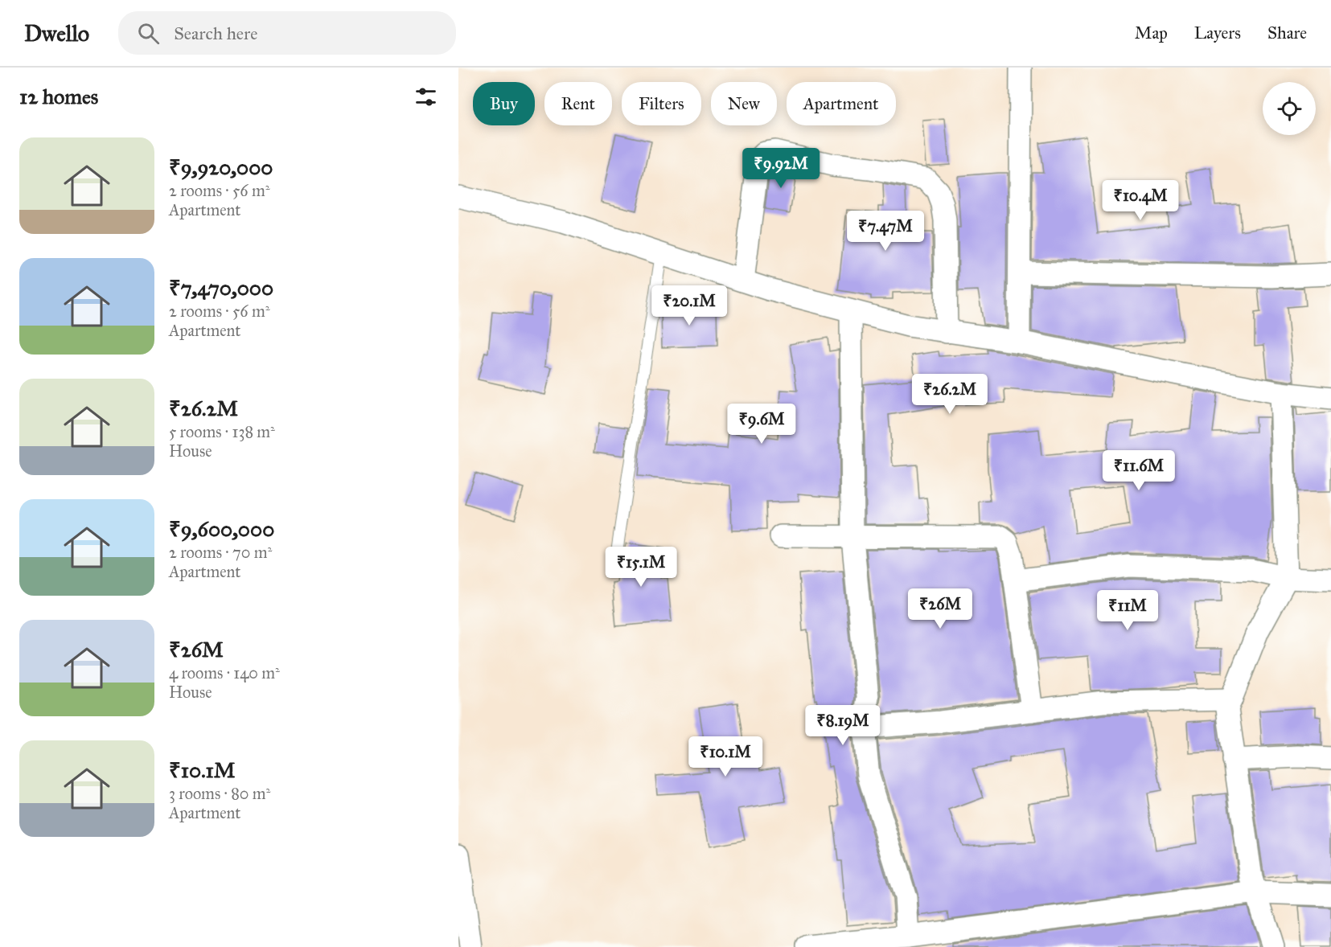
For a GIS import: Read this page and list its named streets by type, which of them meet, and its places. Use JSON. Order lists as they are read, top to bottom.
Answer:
{
  "page": {
    "header": "Dwello",
    "search": "Search here",
    "nav": ["Map", "Layers", "Share"],
    "heading": "12 homes",
    "chip": [
      "Buy",
      "Rent",
      "Filters",
      "New",
      "Apartment"
    ],
    "list": [
      {
        "name": "₹9,920,000",
        "note": "2 rooms · 56 m² · Apartment"
      },
      {
        "name": "₹7,470,000",
        "note": "2 rooms · 56 m² · Apartment"
      },
      {
        "name": "₹26.2M",
        "note": "5 rooms · 138 m² · House"
      },
      {
        "name": "₹9,600,000",
        "note": "2 rooms · 70 m² · Apartment"
      },
      {
        "name": "₹26M",
        "note": "4 rooms · 140 m² · House"
      },
      {
        "name": "₹10.1M",
        "note": "3 rooms · 80 m² · Apartment"
      }
    ],
    "price": [
      "₹9.92M",
      "₹10.4M",
      "₹7.47M",
      "₹20.1M",
      "₹26.2M",
      "₹9.6M",
      "₹11.6M",
      "₹15.1M",
      "₹26M",
      "₹11M",
      "₹8.19M",
      "₹10.1M"
    ]
  }
}
